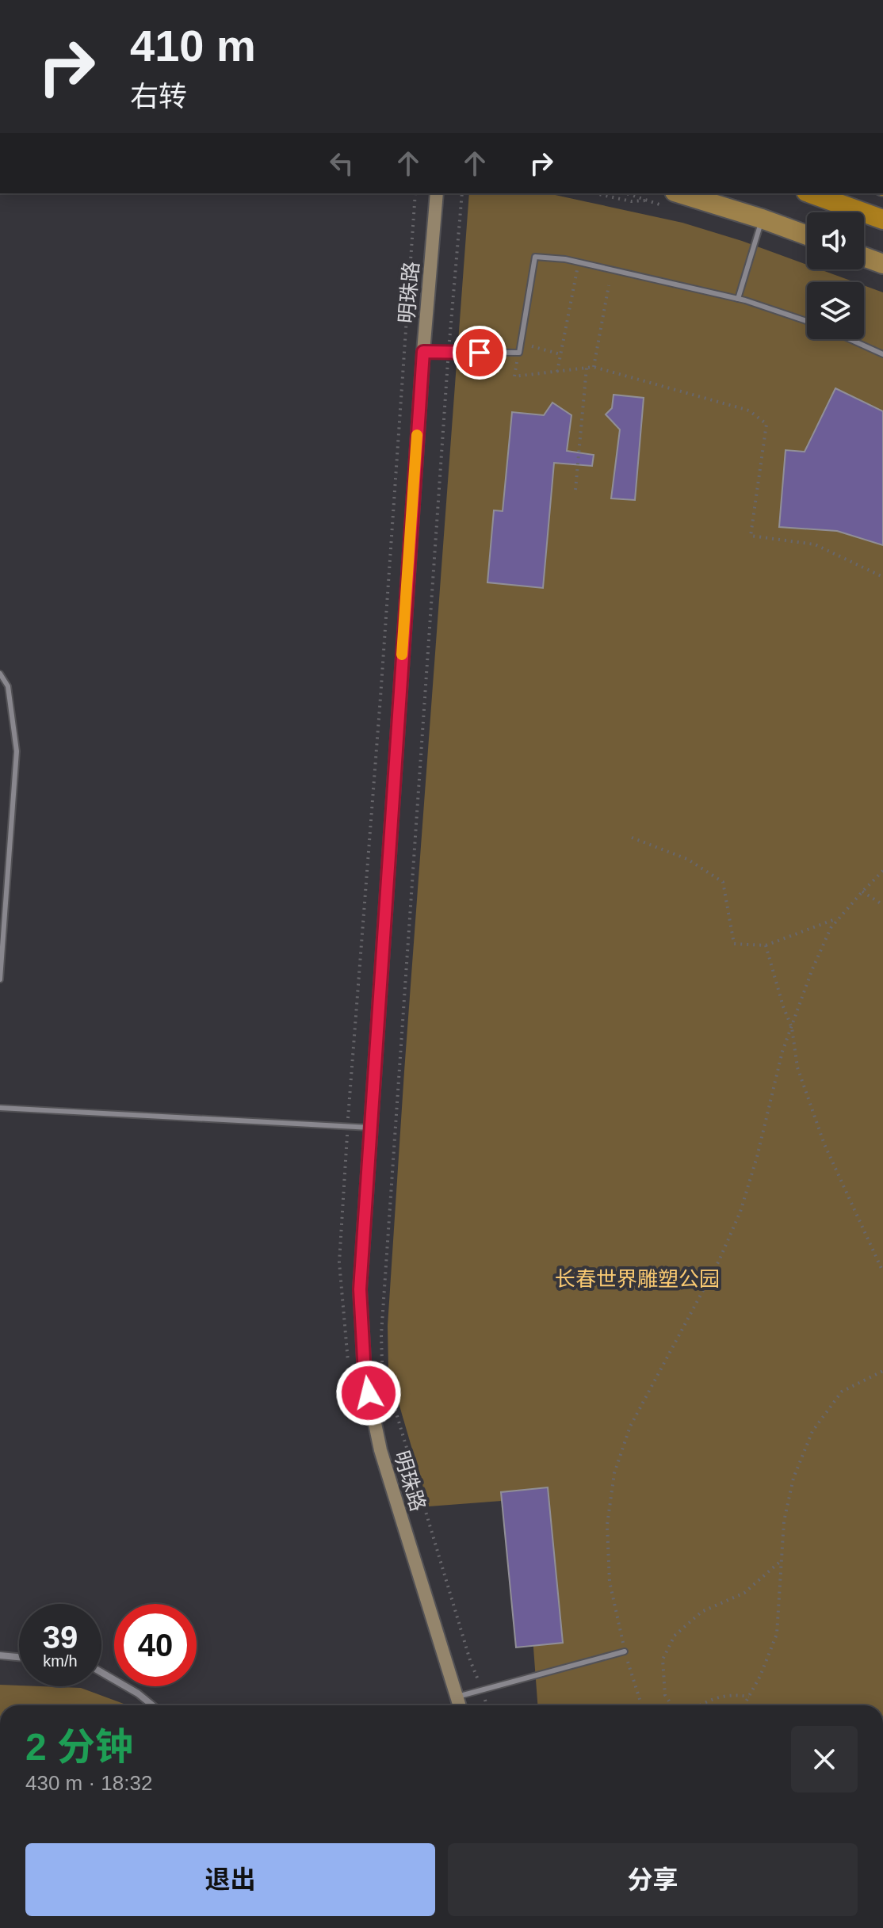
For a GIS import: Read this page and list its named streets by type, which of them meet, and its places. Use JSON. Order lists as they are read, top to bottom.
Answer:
{
  "streets": {
    "street": ["明珠路"]
  },
  "parks": ["长春世界雕塑公园"],
  "page": {
    "turn": ["410 m", "右转"],
    "speed": "39 km/h",
    "limit": "40",
    "heading": ["2 分钟", "430 m · 18:32"],
    "buttons": ["退出", "分享"]
  }
}
